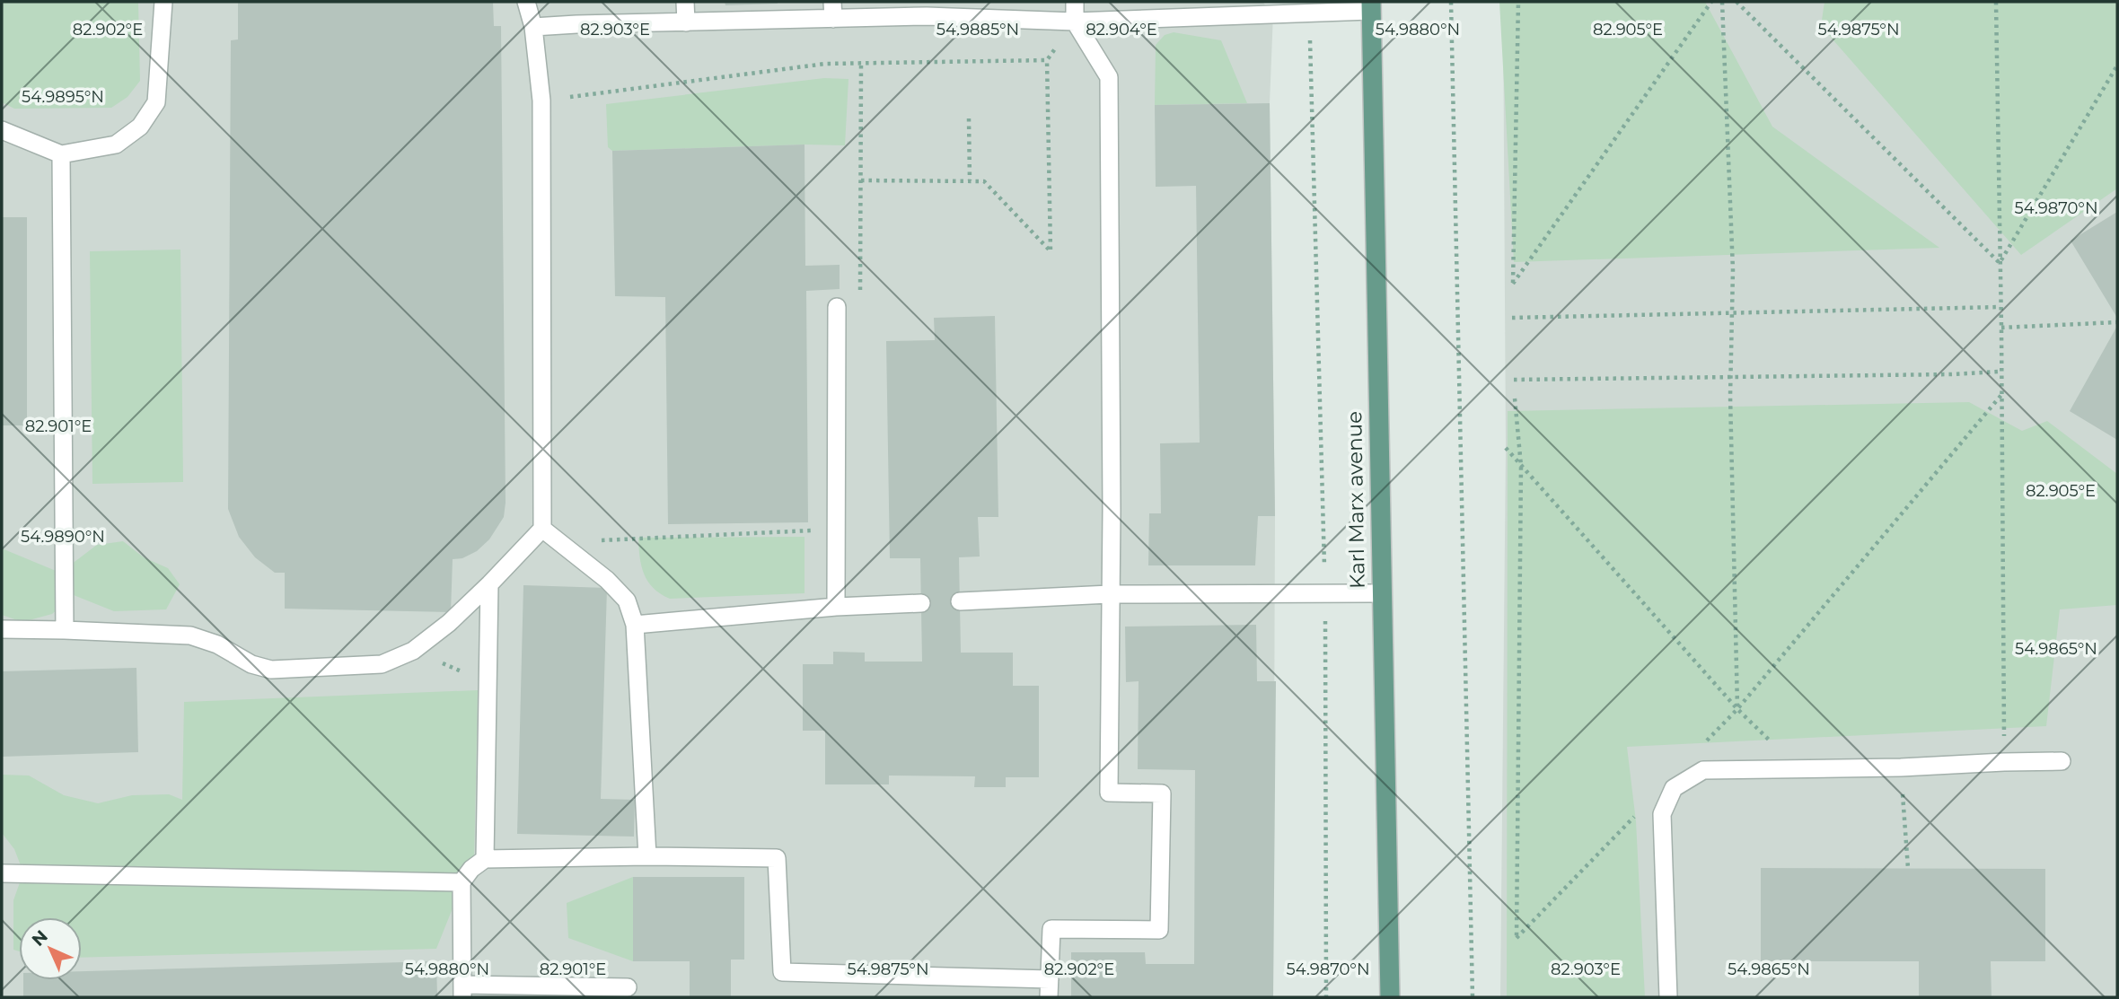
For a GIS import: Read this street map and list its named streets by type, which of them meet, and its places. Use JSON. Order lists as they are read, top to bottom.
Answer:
{
  "streets": {
    "main road": ["Karl Marx avenue"]
  },
  "north": "top left",
  "coordinates": [
    "82.905°E",
    "82.902°E",
    "82.903°E",
    "54.9885°N",
    "82.904°E",
    "54.9880°N",
    "54.9875°N",
    "54.9895°N",
    "54.9870°N",
    "82.901°E",
    "54.9890°N",
    "54.9865°N"
  ]
}
